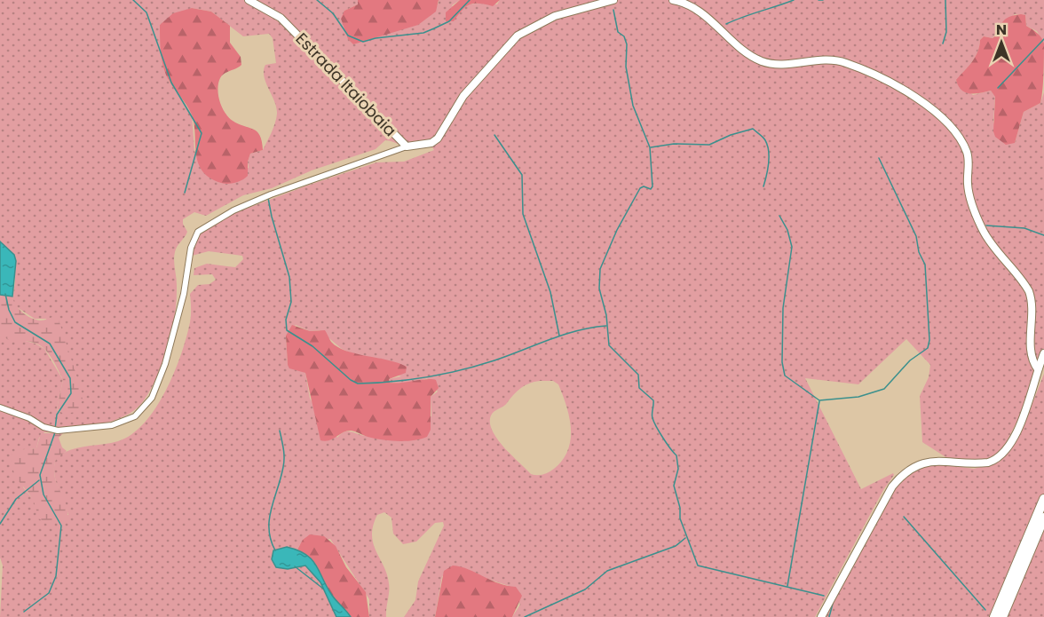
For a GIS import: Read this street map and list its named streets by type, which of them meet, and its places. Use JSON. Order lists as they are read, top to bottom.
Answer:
{
  "streets": {
    "street": ["Estrada Itaiobaia"]
  },
  "north": "top"
}
